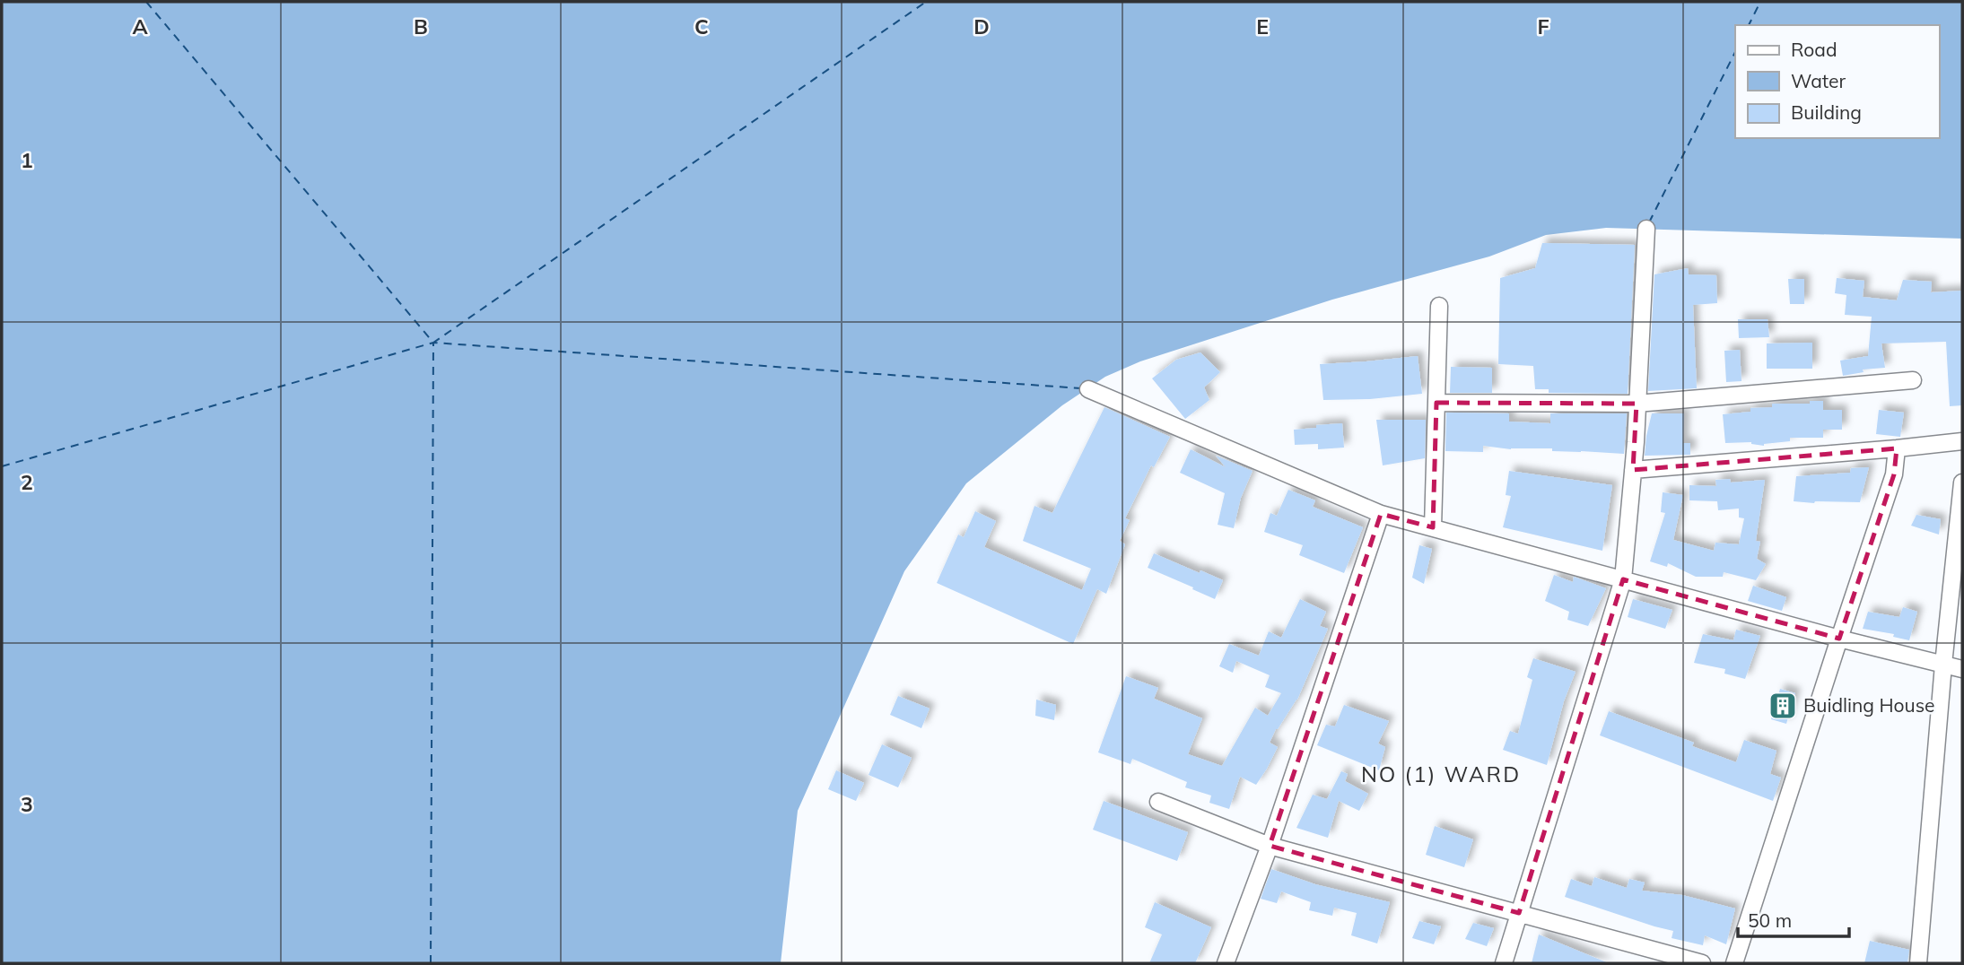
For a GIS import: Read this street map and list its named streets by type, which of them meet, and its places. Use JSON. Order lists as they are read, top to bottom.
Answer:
{
  "districts": ["NO (1) WARD"],
  "places": {
    "building": ["Buidling House"]
  },
  "legend": ["Road", "Water", "Building"],
  "scale_bar": "50 m",
  "grid": {
    "columns": [
      "A",
      "B",
      "C",
      "D",
      "E",
      "F"
    ],
    "rows": ["1", "2", "3"]
  }
}
